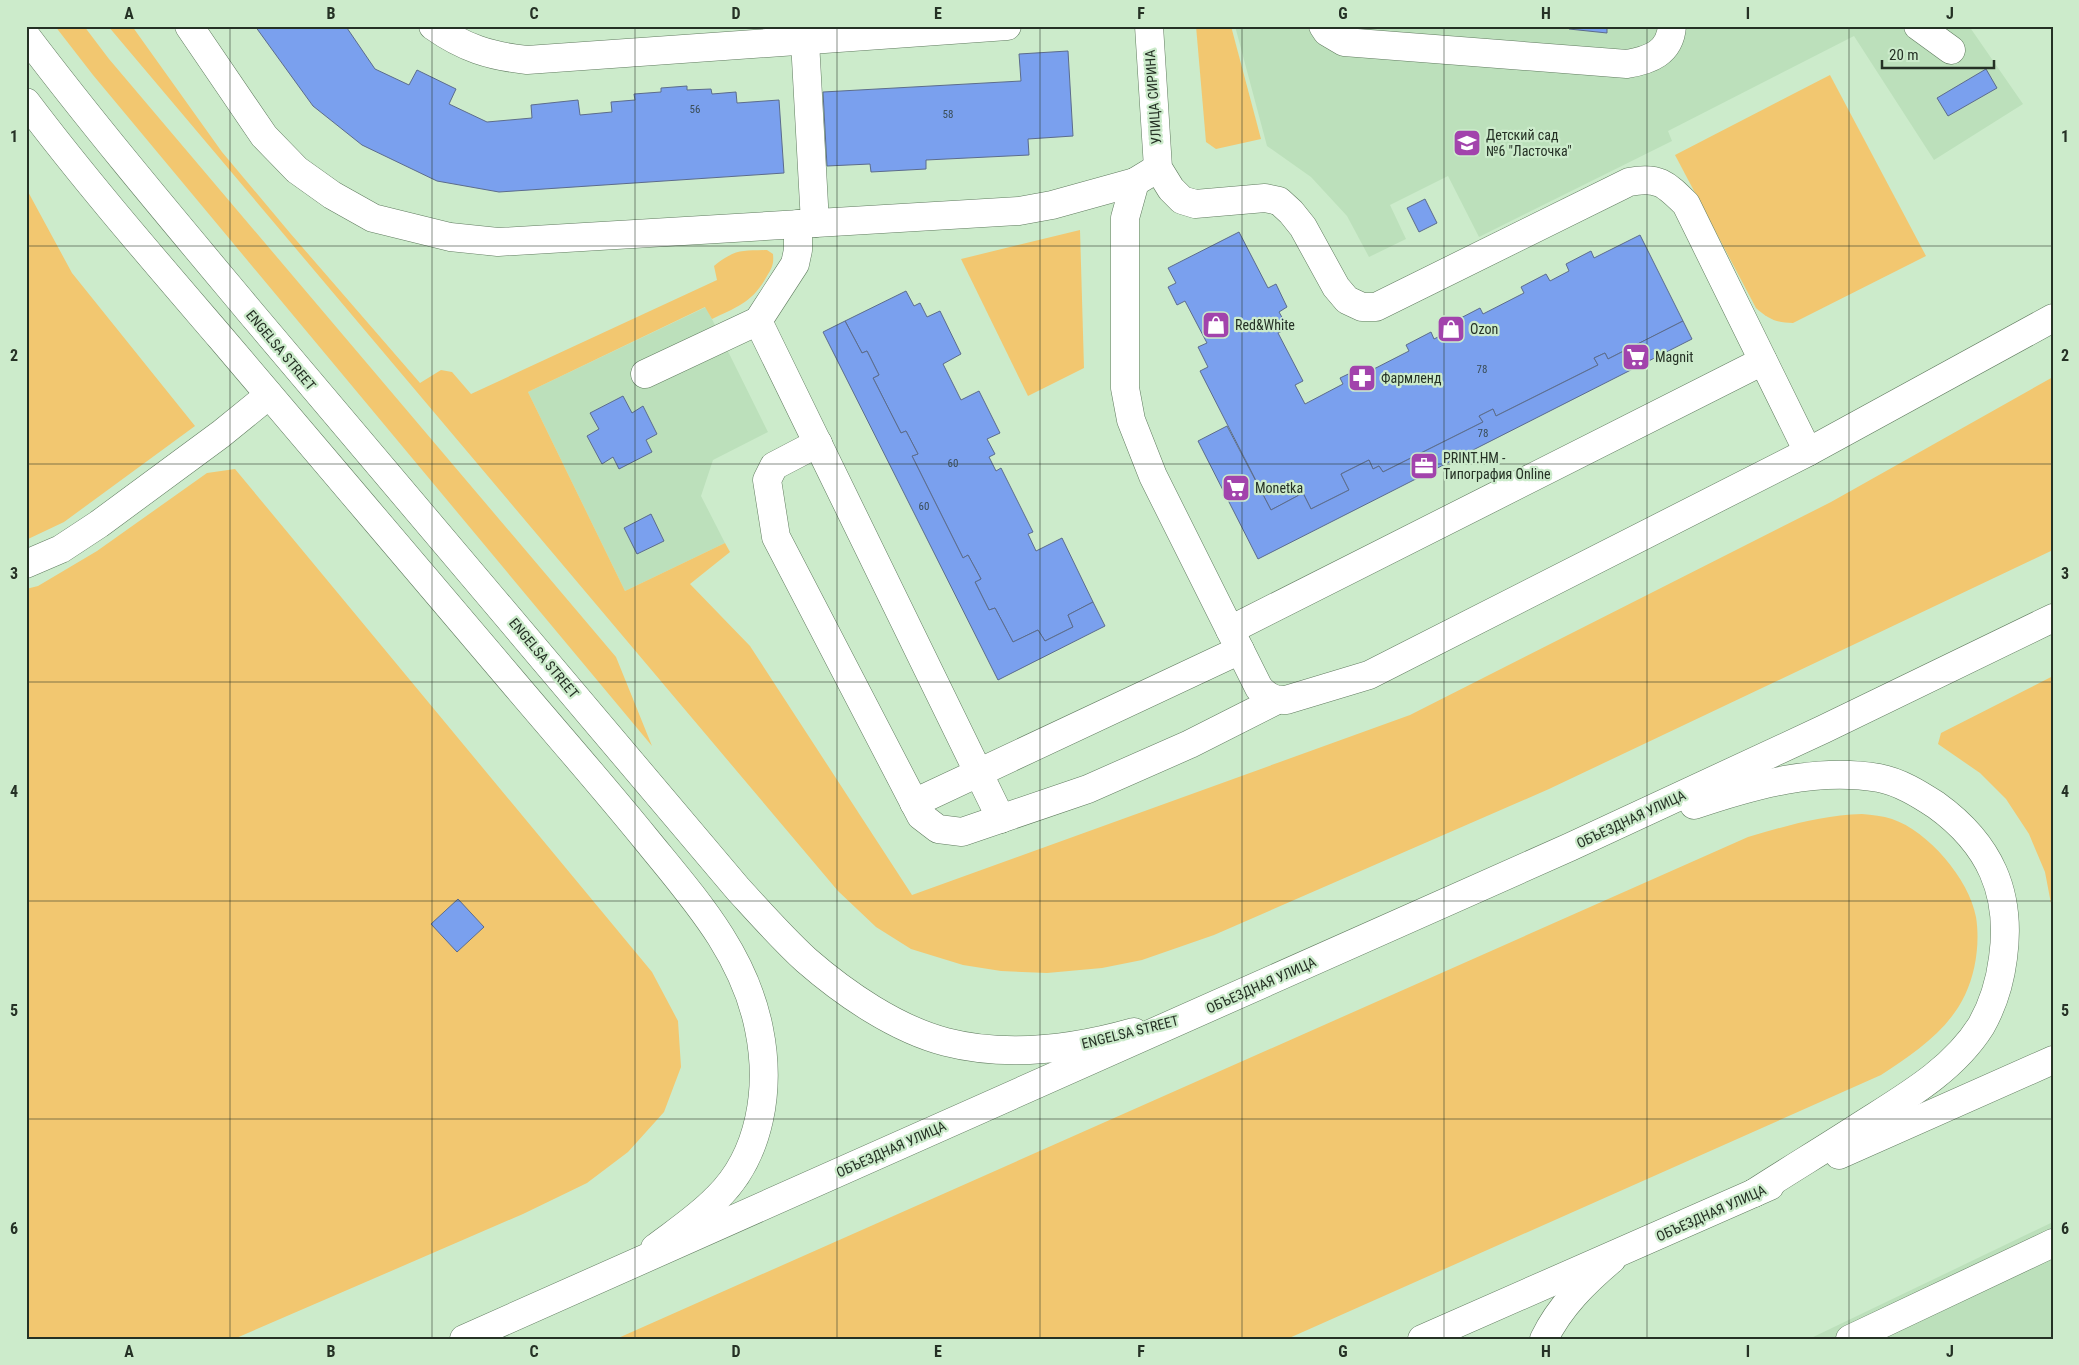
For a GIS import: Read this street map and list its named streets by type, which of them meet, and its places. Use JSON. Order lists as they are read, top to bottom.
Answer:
{
  "streets": {
    "main road": ["УЛИЦА СИРИНА", "ENGELSA STREET", "ОБЪЕЗДНАЯ УЛИЦА"]
  },
  "crossings": [
    ["ENGELSA STREET", "ОБЪЕЗДНАЯ УЛИЦА"]
  ],
  "places": {
    "school or university": ["Детский сад №6 \"Ласточка\""],
    "shop": ["Red&White", "Ozon"],
    "supermarket": ["Magnit", "Monetka"],
    "pharmacy": ["Фармленд"],
    "office": ["PRINT.HM - Типография Online"]
  },
  "house_numbers": [
    "56",
    "58",
    "78",
    "78",
    "60",
    "60"
  ],
  "scale_bar": "20 m",
  "grid": {
    "columns": [
      "A",
      "B",
      "C",
      "D",
      "E",
      "F",
      "G",
      "H",
      "I",
      "J"
    ],
    "rows": [
      "1",
      "2",
      "3",
      "4",
      "5",
      "6"
    ]
  }
}
